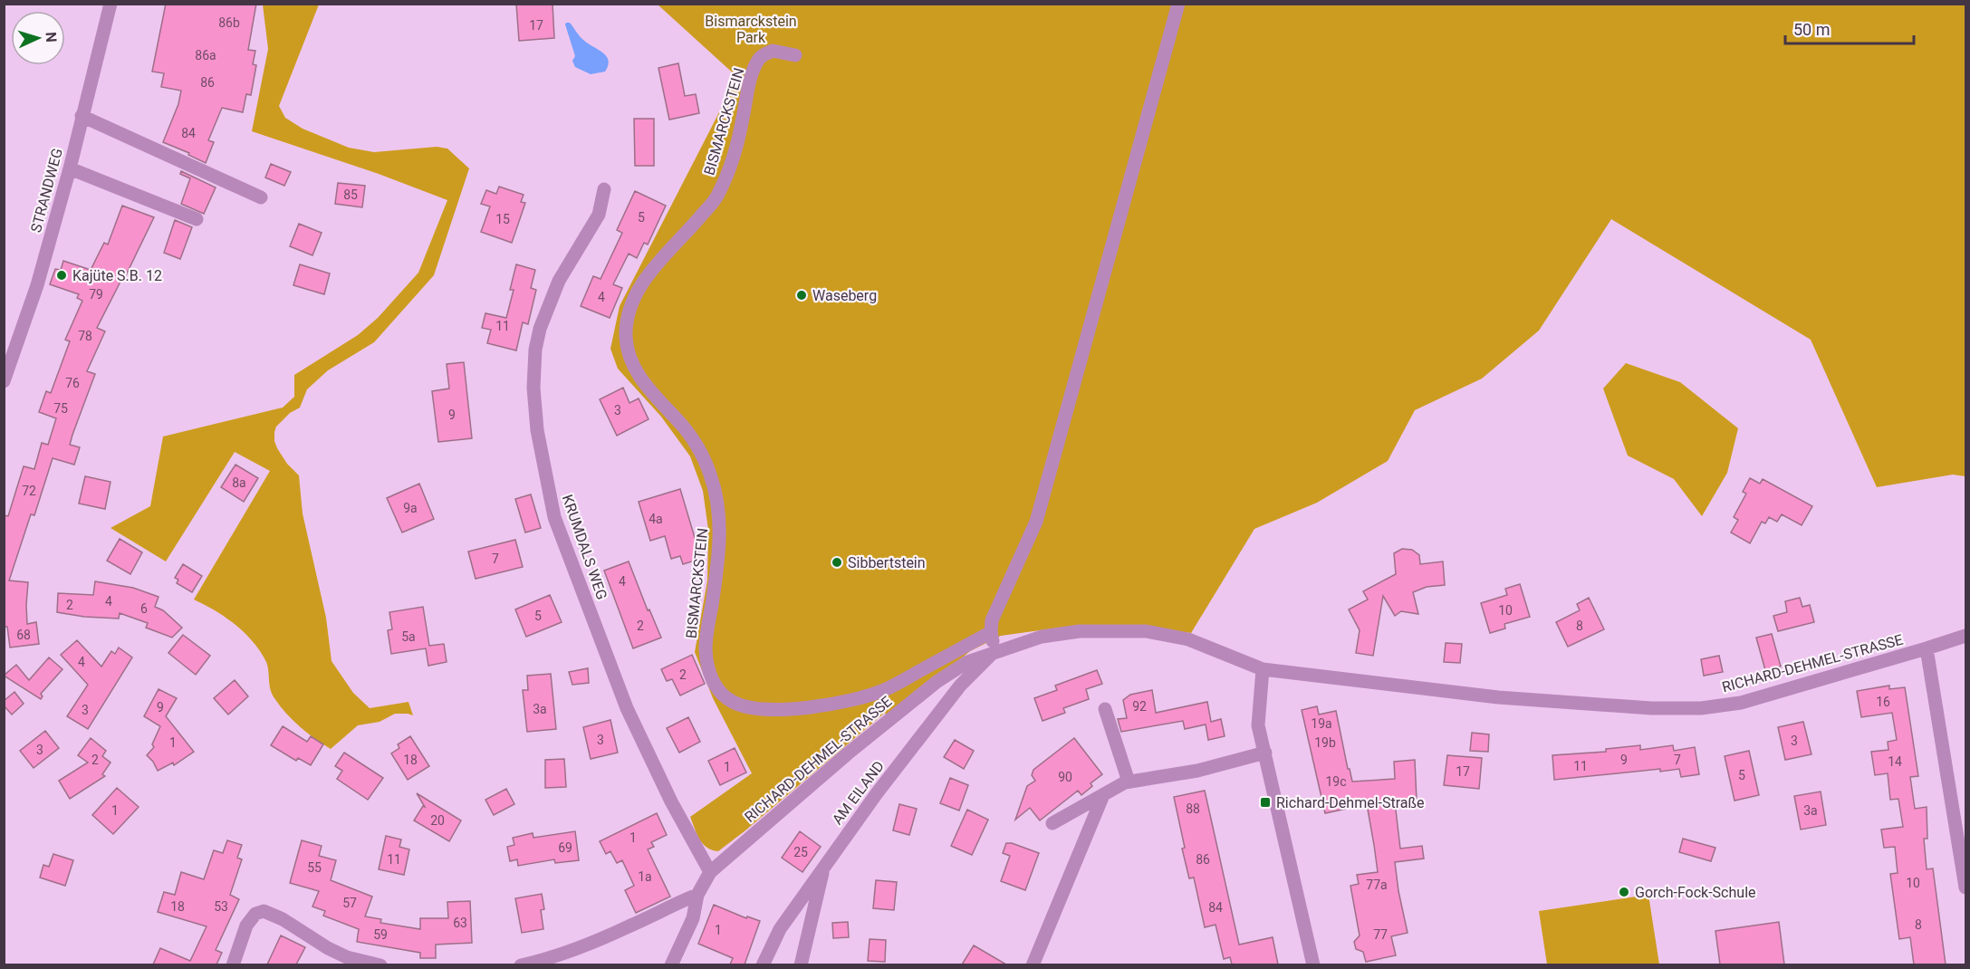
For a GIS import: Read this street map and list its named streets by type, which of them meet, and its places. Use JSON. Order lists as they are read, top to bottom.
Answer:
{
  "streets": {
    "street": [
      "BISMARCKSTEIN",
      "STRANDWEG",
      "KRUMDALS WEG",
      "RICHARD-DEHMEL-STRASSE",
      "AM EILAND"
    ]
  },
  "crossings": [
    ["KRUMDALS WEG", "RICHARD-DEHMEL-STRASSE"],
    ["RICHARD-DEHMEL-STRASSE", "AM EILAND"]
  ],
  "parks": ["Bismarckstein Park"],
  "places": {
    "other": [
      "Kajüte S.B. 12",
      "Waseberg",
      "Sibbertstein",
      "Gorch-Fock-Schule"
    ],
    "transit": ["Richard-Dehmel-Straße"]
  },
  "house_numbers": [
    "86b",
    "17",
    "86a",
    "86",
    "84",
    "85",
    "5",
    "15",
    "79",
    "4",
    "11",
    "78",
    "76",
    "75",
    "3",
    "9",
    "8a",
    "72",
    "9a",
    "4a",
    "7",
    "4",
    "4",
    "2",
    "6",
    "10",
    "5",
    "2",
    "8",
    "68",
    "5a",
    "4",
    "2",
    "16",
    "92",
    "9",
    "3a",
    "3",
    "19a",
    "3",
    "3",
    "1",
    "19b",
    "3",
    "2",
    "18",
    "9",
    "7",
    "14",
    "11",
    "1",
    "17",
    "5",
    "90",
    "19c",
    "88",
    "1",
    "3a",
    "20",
    "1",
    "69",
    "25",
    "11",
    "86",
    "55",
    "1a",
    "10",
    "77a",
    "57",
    "18",
    "53",
    "84",
    "63",
    "8",
    "1",
    "59",
    "77"
  ],
  "scale_bar": "50 m",
  "north": "right"
}
